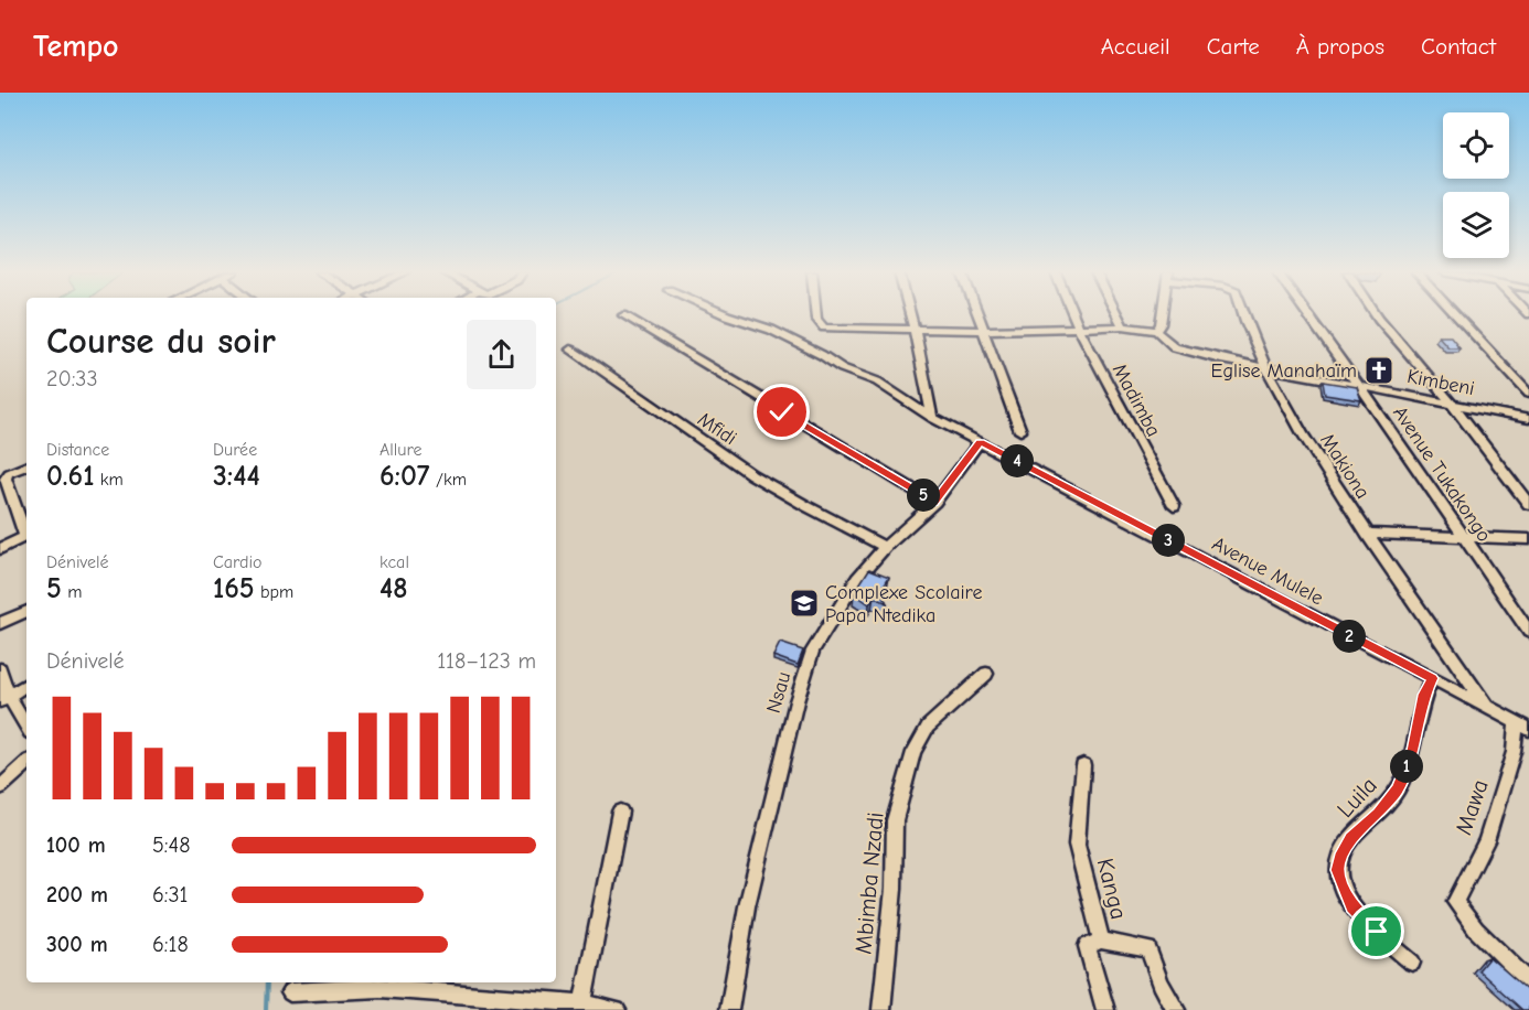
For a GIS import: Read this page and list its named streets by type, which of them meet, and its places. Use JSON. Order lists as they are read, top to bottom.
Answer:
{
  "streets": {
    "street": [
      "Kimbeni",
      "Madimba",
      "Mfidi",
      "Makiona",
      "Avenue Tukakongo",
      "Avenue Mulele",
      "Nsau",
      "Luila",
      "Mawa",
      "Mbimba Nzadi",
      "Kanga"
    ]
  },
  "crossings": [
    ["Kimbeni", "Makiona"],
    ["Kimbeni", "Avenue Tukakongo"],
    ["Mfidi", "Nsau"],
    ["Makiona", "Avenue Mulele"],
    ["Avenue Mulele", "Nsau"],
    ["Avenue Mulele", "Luila"],
    ["Avenue Mulele", "Mawa"]
  ],
  "places": {
    "church": ["Eglise Manahaïm"],
    "school or university": ["Complexe Scolaire Papa Ntedika"]
  },
  "page": {
    "header": "Tempo",
    "nav": [
      "Accueil",
      "Carte",
      "À propos",
      "Contact"
    ],
    "heading": ["Course du soir", "20:33"],
    "stats": [
      ["Distance", "0.61 km"],
      ["Durée", "3:44"],
      ["Allure", "6:07 /km"],
      ["Dénivelé", "5 m"],
      ["Cardio", "165 bpm"],
      ["kcal", "48"]
    ],
    "pins": [
      "4",
      "5",
      "3",
      "2",
      "1"
    ],
    "chart": ["Dénivelé", "118–123 m"],
    "list": [
      {
        "name": "100 m",
        "note": "5:48"
      },
      {
        "name": "200 m",
        "note": "6:31"
      },
      {
        "name": "300 m",
        "note": "6:18"
      }
    ]
  }
}
